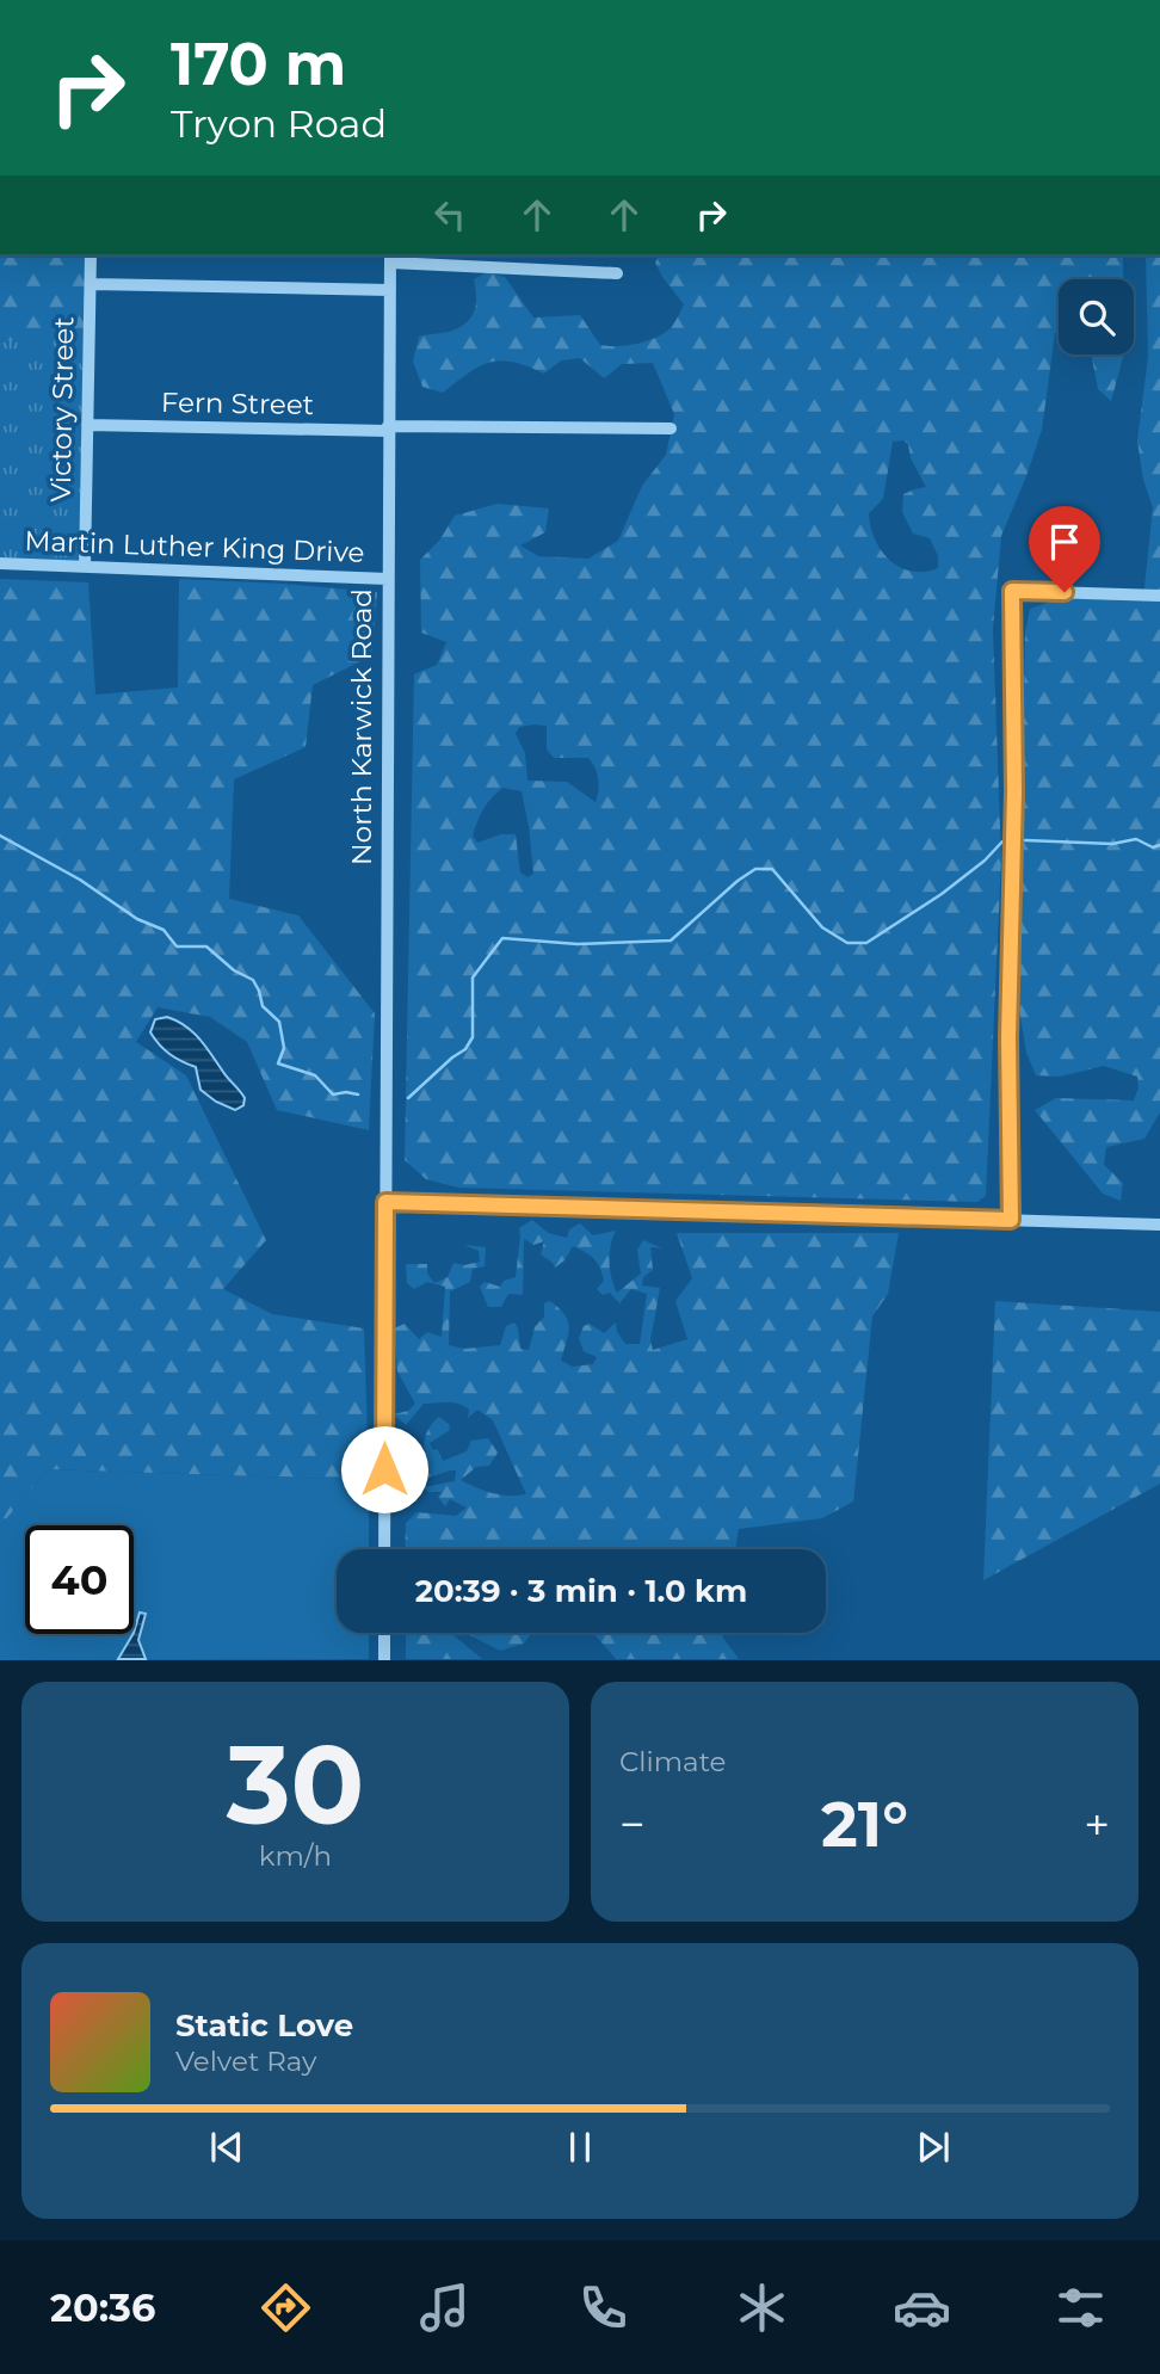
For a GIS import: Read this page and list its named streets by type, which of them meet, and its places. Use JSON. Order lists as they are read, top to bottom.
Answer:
{
  "streets": {
    "street": [
      "Fern Street",
      "Victory Street",
      "Martin Luther King Drive",
      "North Karwick Road"
    ]
  },
  "crossings": [
    ["Fern Street", "Victory Street"],
    ["Fern Street", "North Karwick Road"],
    ["Victory Street", "Martin Luther King Drive"],
    ["Martin Luther King Drive", "North Karwick Road"]
  ],
  "page": {
    "turn": ["170 m", "Tryon Road"],
    "limit": "40",
    "trip": "20:39 · 3 min · 1.0 km",
    "tile": [
      ["30", "km/h"],
      "Climate"
    ],
    "heat": ["−", "21°", "+"],
    "song": ["Static Love", "Velvet Ray"],
    "tabs": "20:36"
  }
}
